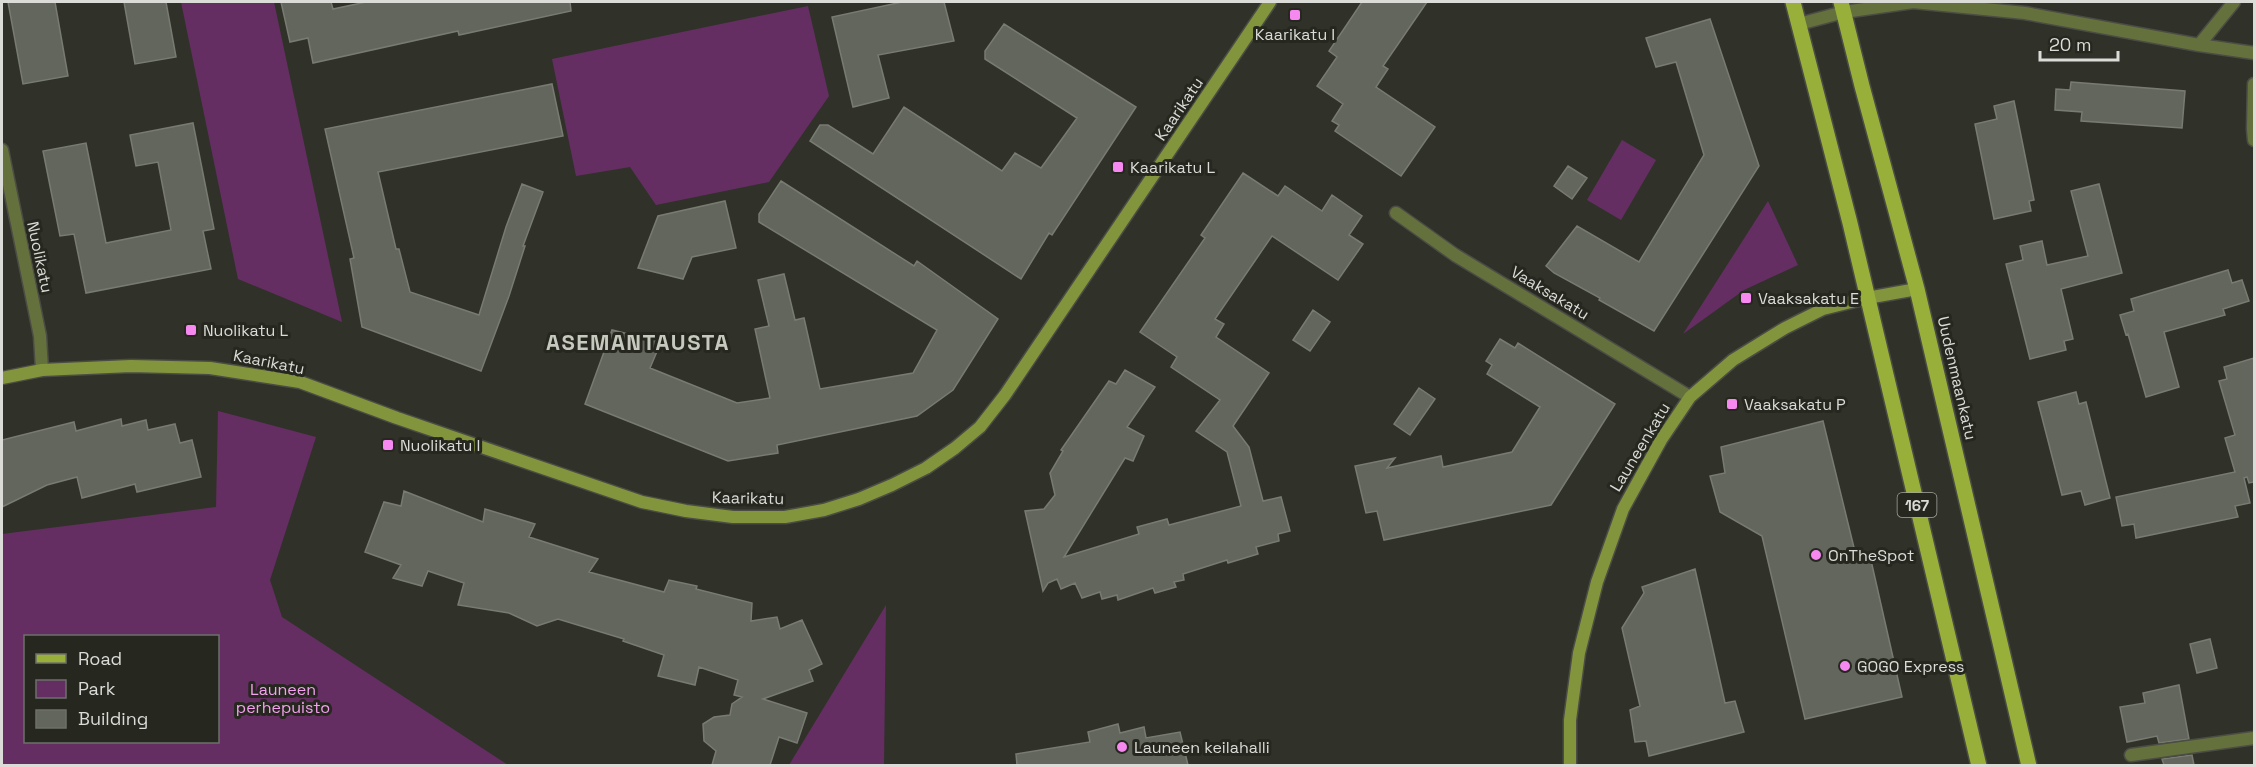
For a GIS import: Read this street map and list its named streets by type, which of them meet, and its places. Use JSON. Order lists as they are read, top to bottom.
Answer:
{
  "streets": {
    "main road": ["Uudenmaankatu", "167"],
    "street": [
      "Kaarikatu",
      "Nuolikatu",
      "Vaaksakatu",
      "Launeenkatu"
    ]
  },
  "crossings": [
    ["Kaarikatu", "Nuolikatu"],
    ["Vaaksakatu", "Launeenkatu"],
    ["Uudenmaankatu", "Launeenkatu"],
    ["Launeenkatu", "167"]
  ],
  "districts": ["ASEMANTAUSTA"],
  "parks": ["Launeen perhepuisto"],
  "places": {
    "transit": [
      "Kaarikatu I",
      "Kaarikatu L",
      "Vaaksakatu E",
      "Nuolikatu L",
      "Vaaksakatu P",
      "Nuolikatu I"
    ],
    "other": ["OnTheSpot", "GOGO Express", "Launeen keilahalli"]
  },
  "legend": ["Road", "Park", "Building"],
  "scale_bar": "20 m"
}
